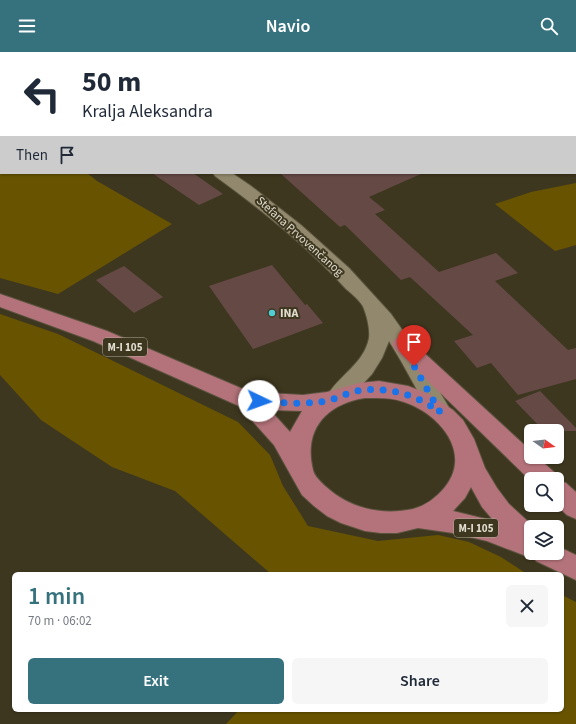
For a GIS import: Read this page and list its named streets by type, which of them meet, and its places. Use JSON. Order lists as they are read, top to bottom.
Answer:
{
  "streets": {
    "main road": ["M-I 105"],
    "street": ["Stefana Prvovenčanog"]
  },
  "crossings": [
    ["Stefana Prvovenčanog", "M-I 105"]
  ],
  "places": ["INA"],
  "north": "right",
  "page": {
    "header": "Navio",
    "turn": ["50 m", "Kralja Aleksandra"],
    "then": "Then",
    "heading": ["1 min", "70 m · 06:02"],
    "buttons": ["Exit", "Share"]
  }
}
